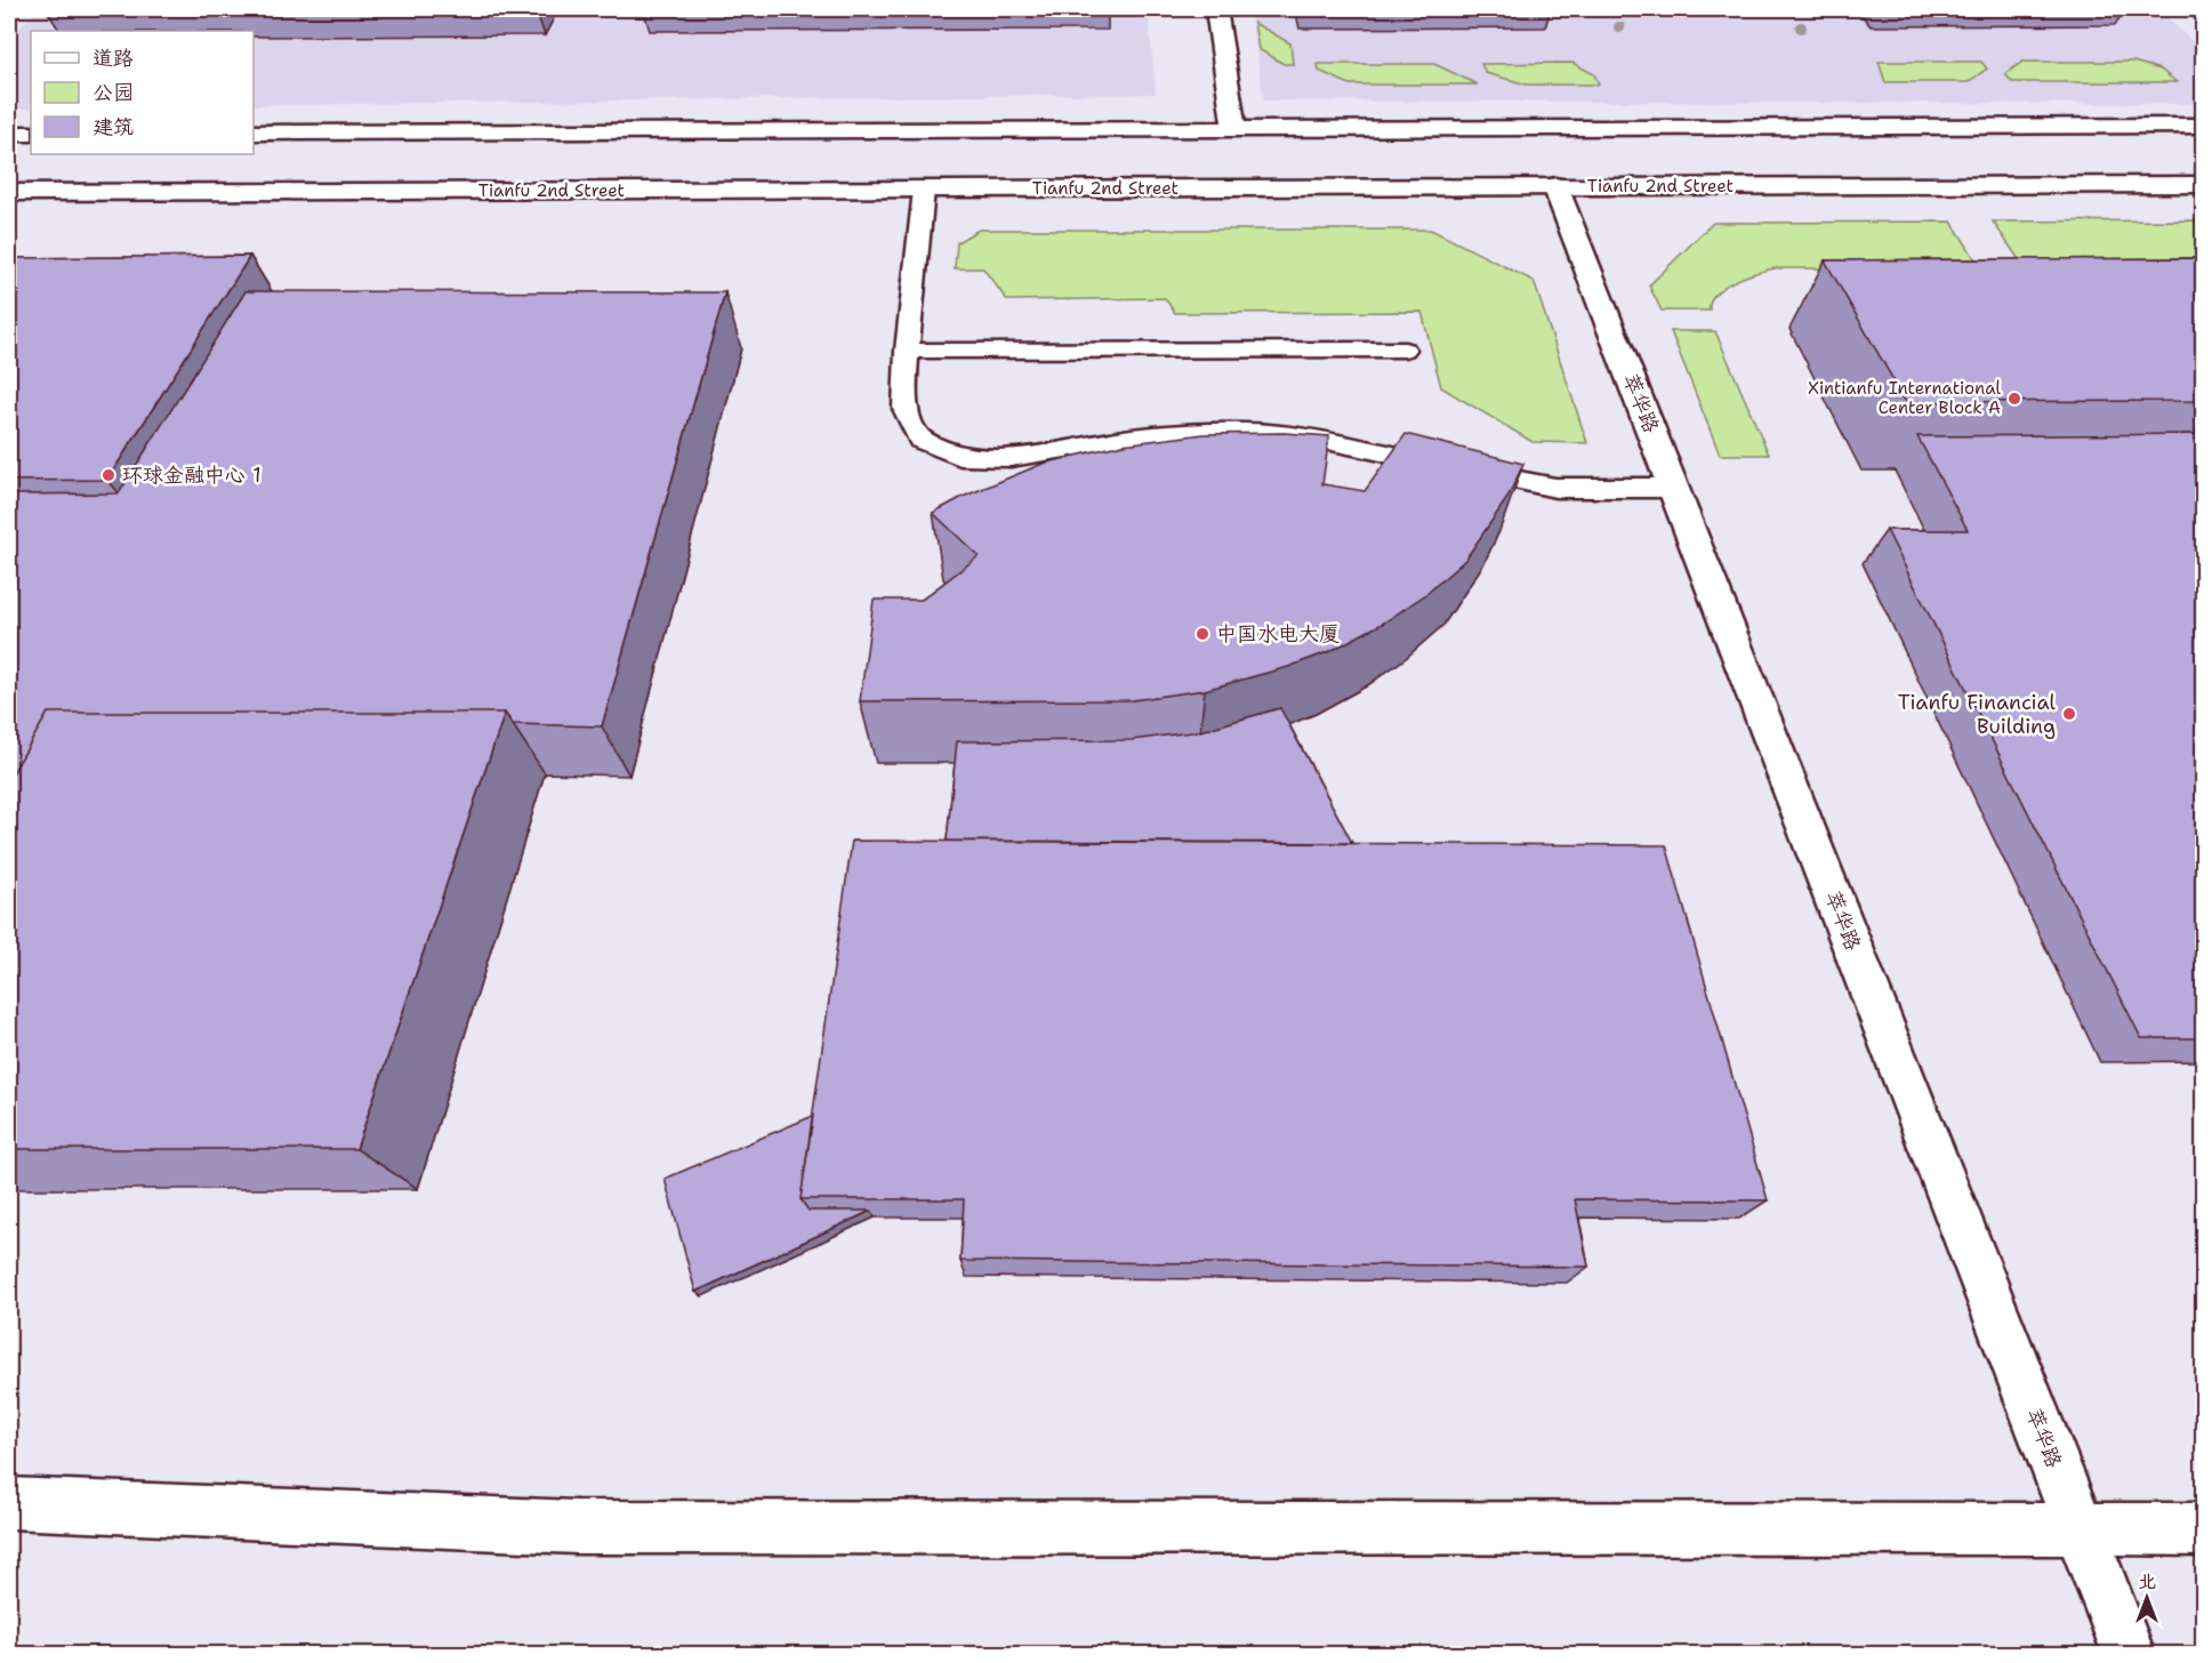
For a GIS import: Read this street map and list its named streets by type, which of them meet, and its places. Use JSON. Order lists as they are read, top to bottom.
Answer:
{
  "streets": {
    "main road": ["Tianfu 2nd Street", "萃华路"]
  },
  "crossings": [
    ["Tianfu 2nd Street", "萃华路"]
  ],
  "places": [
    "Xintianfu International Center Block A",
    "环球金融中心 1",
    "中国水电大厦",
    "Tianfu Financial Building"
  ],
  "legend": ["道路", "公园", "建筑"],
  "north": "top"
}
